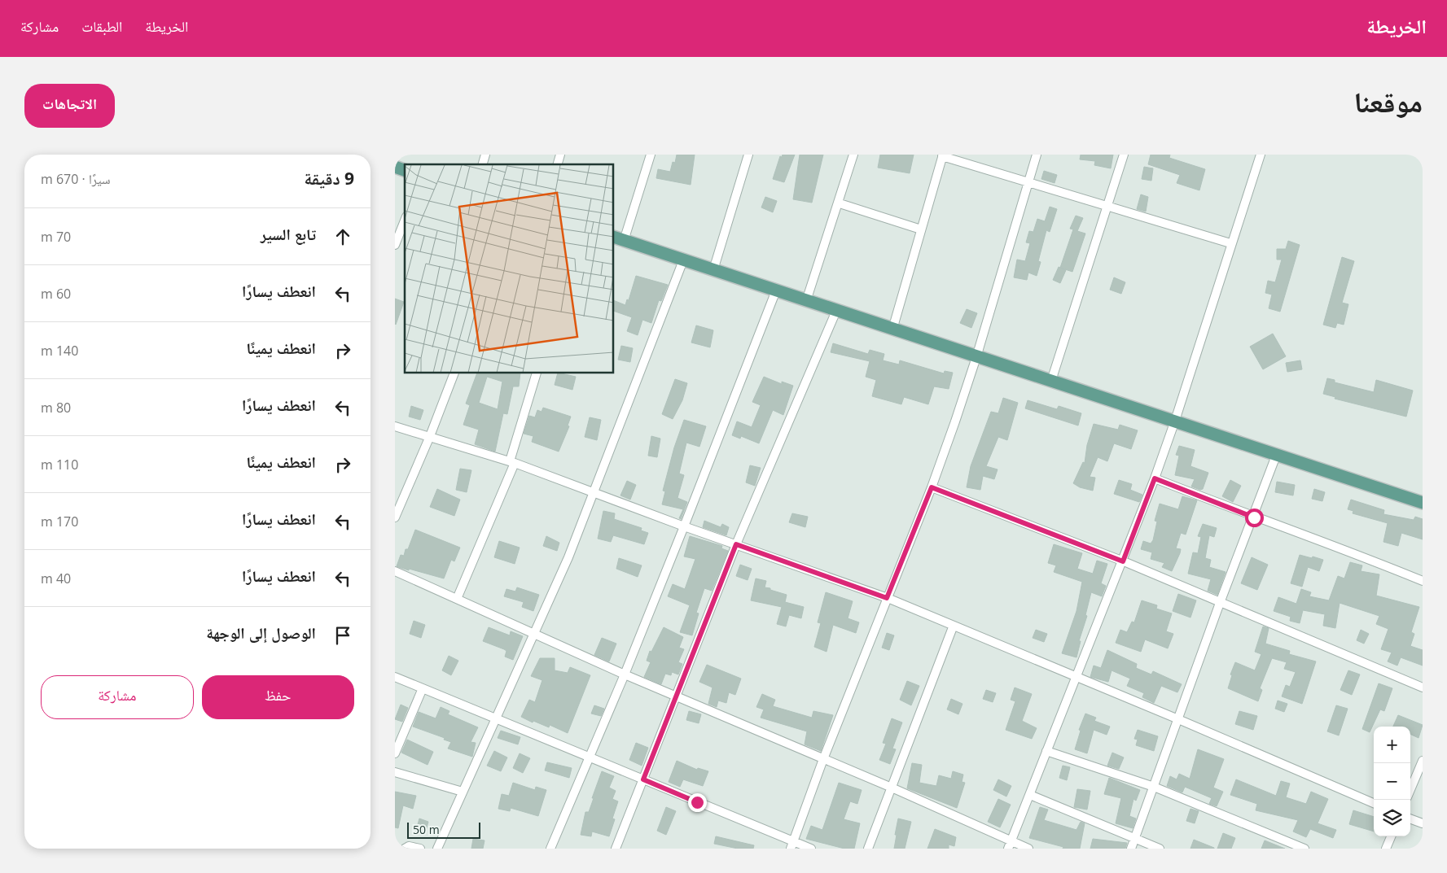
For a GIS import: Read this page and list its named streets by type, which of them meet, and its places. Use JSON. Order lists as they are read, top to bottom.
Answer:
{
  "scale_bar": "50 m",
  "page": {
    "header": "الخريطة",
    "nav": ["الخريطة", "الطبقات", "مشاركة"],
    "title": "موقعنا",
    "buttons": [
      "الاتجاهات",
      ["حفظ", "مشاركة"]
    ],
    "heading": ["9 دقيقة", "سيرًا · 670 m"],
    "list": [
      ["تابع السير", "70 m"],
      ["انعطف يسارًا", "60 m"],
      ["انعطف يمينًا", "140 m"],
      ["انعطف يسارًا", "80 m"],
      ["انعطف يمينًا", "110 m"],
      ["انعطف يسارًا", "170 m"],
      ["انعطف يسارًا", "40 m"],
      "الوصول إلى الوجهة"
    ],
    "map_buttons": ["+", "−"],
    "scale": "50 m"
  }
}
